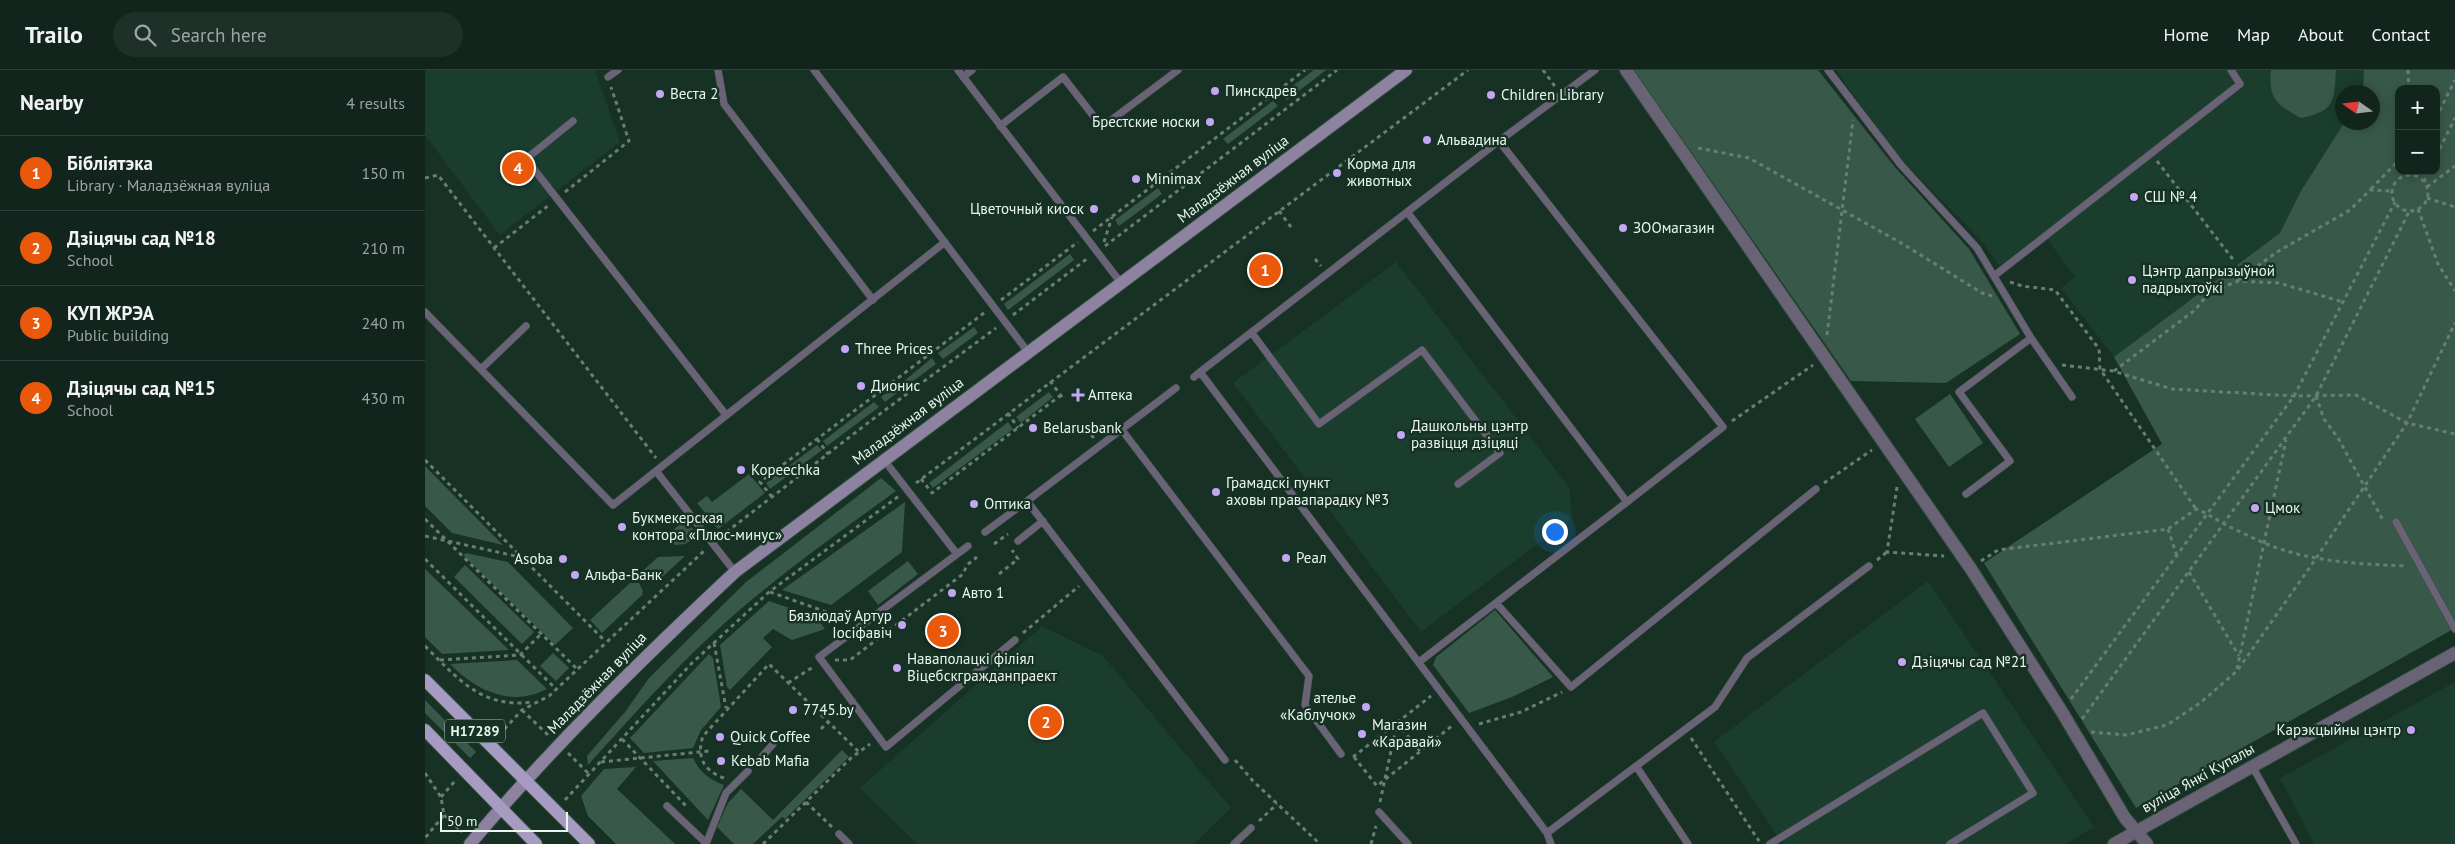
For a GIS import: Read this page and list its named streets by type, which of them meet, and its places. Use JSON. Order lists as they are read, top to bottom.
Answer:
{
  "streets": {
    "main road": ["Маладзёжная вуліца", "Н17289"],
    "street": ["вуліца Янкі Купалы"]
  },
  "crossings": [
    ["Маладзёжная вуліца", "Н17289"]
  ],
  "places": {
    "other": [
      "Пинскдрев",
      "Веста 2",
      "Children Library",
      "Брестские носки",
      "Альвадина",
      "Корма для животных",
      "Minimax",
      "СШ № 4",
      "Цветочный киоск",
      "ЗООмагазин",
      "Цэнтр дапрызыўной падрыхтоўкі",
      "Three Prices",
      "Дионис",
      "Belarusbank",
      "Дашкольны цэнтр развіцця дзіцяці",
      "Kopeechka",
      "Грамадскі пункт аховы правапарадку №3",
      "Оптика",
      "Цмок",
      "Букмекерская контора «Плюс-минус»",
      "Реал",
      "Asoba",
      "Альфа-Банк",
      "Авто 1",
      "Бязлюдаў Артур Іосіфавіч",
      "Дзіцячы сад №21",
      "Наваполацкі філіял Віцебскгражданпраект",
      "ателье «Каблучок»",
      "7745.by",
      "Карэкцыйны цэнтр",
      "Магазин «Каравай»",
      "Quick Coffee",
      "Kebab Mafia"
    ],
    "health": ["Аптека"]
  },
  "scale_bar": "50 m",
  "north": "left",
  "page": {
    "header": "Trailo",
    "search": "Search here",
    "nav": [
      "Home",
      "Map",
      "About",
      "Contact"
    ],
    "heading": ["Nearby", "4 results"],
    "map_buttons": ["+", "−"],
    "list": [
      {
        "mark": "1",
        "name": "Бібліятэка",
        "note": "Library · Маладзёжная вуліца",
        "value": "150 m"
      },
      {
        "mark": "2",
        "name": "Дзіцячы сад №18",
        "note": "School",
        "value": "210 m"
      },
      {
        "mark": "3",
        "name": "КУП ЖРЭА",
        "note": "Public building",
        "value": "240 m"
      },
      {
        "mark": "4",
        "name": "Дзіцячы сад №15",
        "note": "School",
        "value": "430 m"
      }
    ],
    "pins": [
      "4",
      "1",
      "3",
      "2"
    ],
    "scale": "50 m"
  }
}
